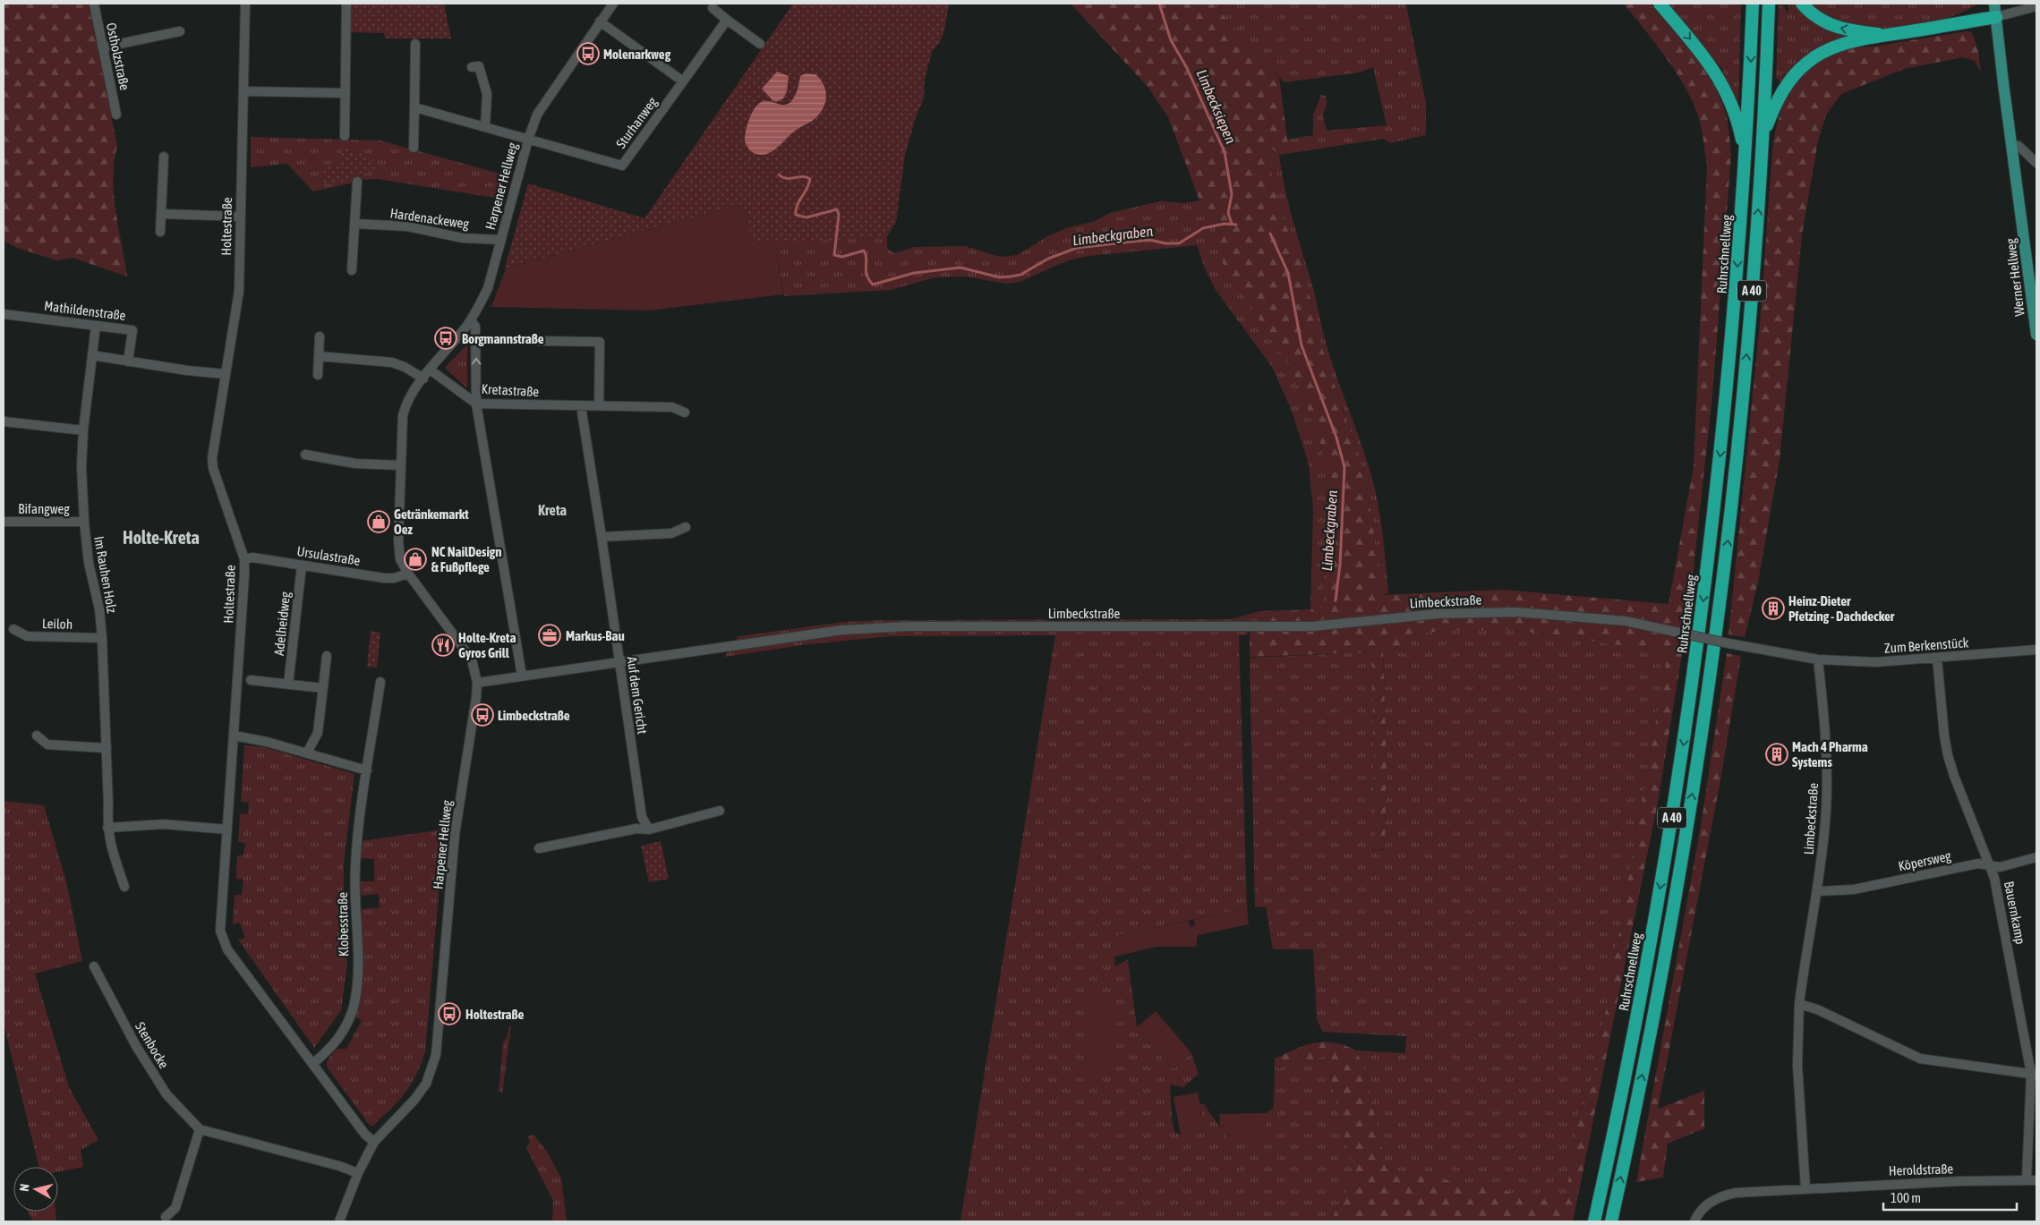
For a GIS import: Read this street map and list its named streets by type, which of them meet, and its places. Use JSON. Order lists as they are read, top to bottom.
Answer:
{
  "streets": {
    "highway": ["Ruhrschnellweg", "A 40"],
    "main road": ["Werner Hellweg"],
    "street": [
      "Ostholzstraße",
      "Sturhanweg",
      "Harpener Hellweg",
      "Hardenackeweg",
      "Holtestraße",
      "Mathildenstraße",
      "Kretastraße",
      "Bifangweg",
      "Ursulastraße",
      "Im Rauhen Holz",
      "Limbeckstraße",
      "Leiloh",
      "Adelheidweg",
      "Zum Berkenstück",
      "Auf dem Gericht",
      "Köpersweg",
      "Bauernkamp",
      "Klobesstraße",
      "Stenbocke",
      "Heroldstraße"
    ]
  },
  "crossings": [
    ["Sturhanweg", "Harpener Hellweg"],
    ["Harpener Hellweg", "Hardenackeweg"],
    ["Harpener Hellweg", "Holtestraße"],
    ["Harpener Hellweg", "Kretastraße"],
    ["Harpener Hellweg", "Ursulastraße"],
    ["Harpener Hellweg", "Limbeckstraße"],
    ["Holtestraße", "Ursulastraße"],
    ["Holtestraße", "Klobesstraße"],
    ["Mathildenstraße", "Im Rauhen Holz"],
    ["Kretastraße", "Auf dem Gericht"],
    ["Bifangweg", "Im Rauhen Holz"],
    ["Ursulastraße", "Adelheidweg"],
    ["Im Rauhen Holz", "Leiloh"],
    ["Limbeckstraße", "Zum Berkenstück"],
    ["Limbeckstraße", "Auf dem Gericht"],
    ["Limbeckstraße", "Köpersweg"],
    ["Zum Berkenstück", "Bauernkamp"],
    ["Köpersweg", "Bauernkamp"],
    ["Bauernkamp", "Heroldstraße"]
  ],
  "districts": ["Kreta", "Holte-Kreta"],
  "water": ["Limbecksiepen", "Limbeckgraben"],
  "places": {
    "bus stop": [
      "Molenarkweg",
      "Borgmannstraße",
      "Limbeckstraße",
      "Holtestraße"
    ],
    "shop": ["Getränkemarkt Oez", "NC NailDesign & Fußpflege"],
    "building": ["Heinz-Dieter Pfetzing - Dachdecker", "Mach 4 Pharma Systems"],
    "office": ["Markus-Bau"],
    "restaurant": ["Holte-Kreta Gyros Grill"]
  },
  "scale_bar": "100 m",
  "north": "left"
}
